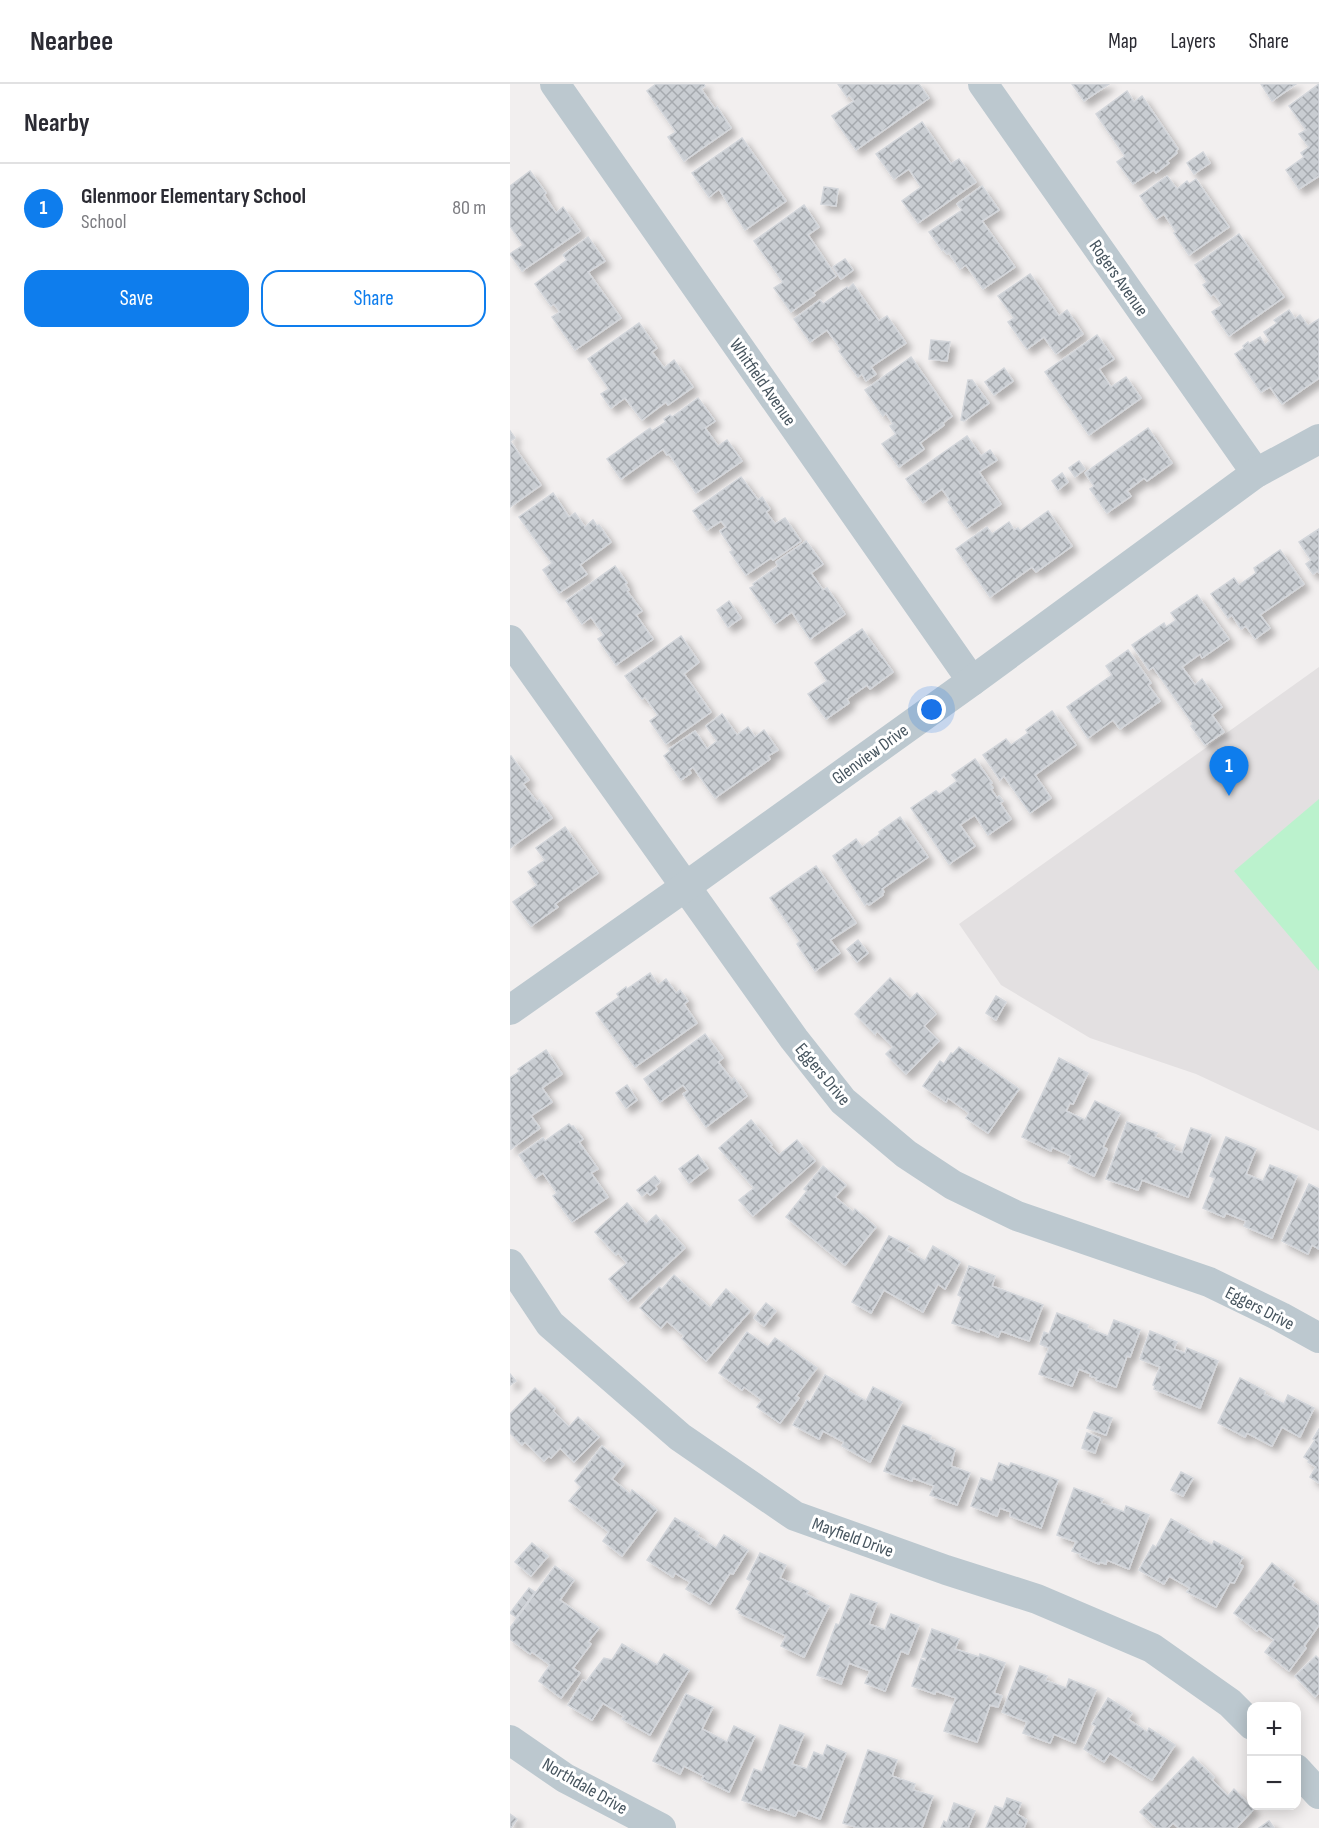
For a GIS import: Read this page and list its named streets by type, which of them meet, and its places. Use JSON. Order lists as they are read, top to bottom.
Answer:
{
  "streets": {
    "street": [
      "Rogers Avenue",
      "Whitfield Avenue",
      "Glenview Drive",
      "Eggers Drive",
      "Mayfield Drive",
      "Northdale Drive"
    ]
  },
  "crossings": [
    ["Rogers Avenue", "Glenview Drive"],
    ["Whitfield Avenue", "Glenview Drive"],
    ["Glenview Drive", "Eggers Drive"]
  ],
  "page": {
    "header": "Nearbee",
    "nav": ["Map", "Layers", "Share"],
    "heading": "Nearby",
    "list": [
      {
        "mark": "1",
        "name": "Glenmoor Elementary School",
        "note": "School",
        "value": "80 m"
      }
    ],
    "buttons": ["Save", "Share"],
    "pins": "1",
    "map_buttons": ["+", "−"]
  }
}
